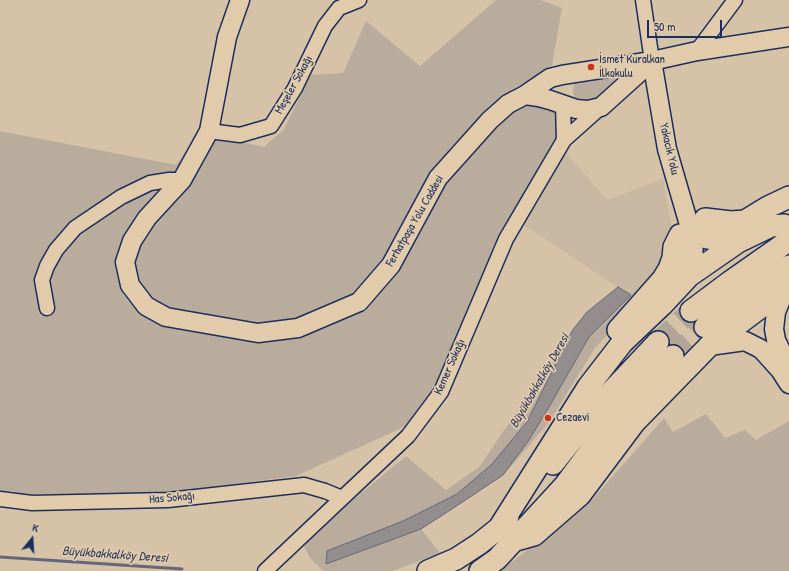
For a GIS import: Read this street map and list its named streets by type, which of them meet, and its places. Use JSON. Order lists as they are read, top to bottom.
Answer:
{
  "streets": {
    "main road": ["Yakacık Yolu", "Ferhatpaşa Yolu Caddesi", "Kemer Sokağı"],
    "street": ["Meşeler Sokağı", "Has Sokağı"]
  },
  "crossings": [
    ["Meşeler Sokağı", "Ferhatpaşa Yolu Caddesi"],
    ["Yakacık Yolu", "Ferhatpaşa Yolu Caddesi"],
    ["Yakacık Yolu", "Kemer Sokağı"],
    ["Ferhatpaşa Yolu Caddesi", "Kemer Sokağı"],
    ["Kemer Sokağı", "Has Sokağı"]
  ],
  "water": ["Büyükbakkalköy Deresi"],
  "places": ["İsmet Kuralkan İlkokulu", "Cezaevi"],
  "scale_bar": "50 m",
  "north": "top"
}
